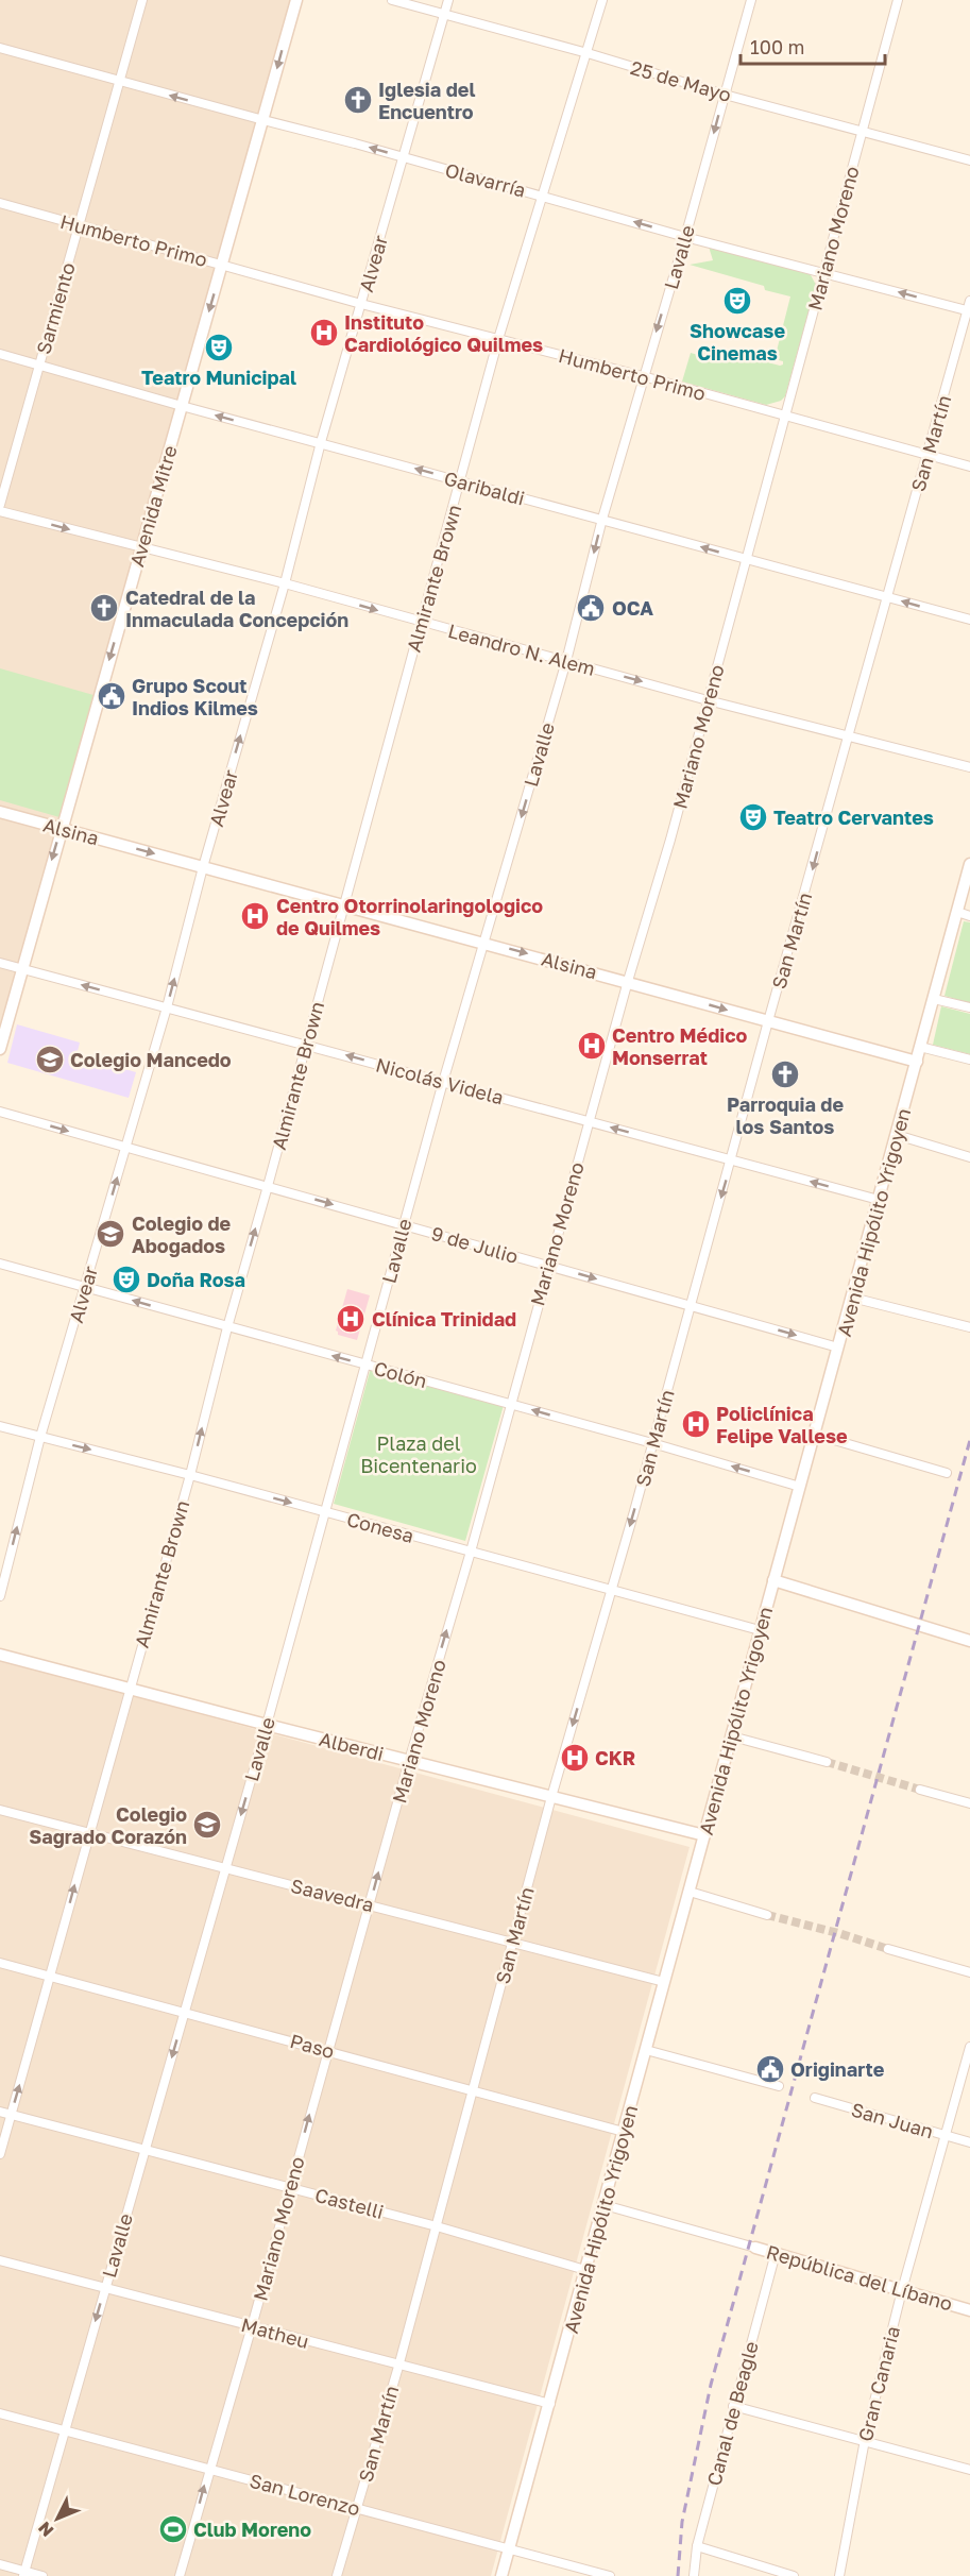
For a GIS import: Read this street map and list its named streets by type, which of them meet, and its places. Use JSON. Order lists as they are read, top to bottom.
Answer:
{
  "streets": {
    "main road": [
      "Avenida Mitre",
      "Alsina",
      "Avenida Hipólito Yrigoyen",
      "Alberdi",
      "República del Líbano"
    ],
    "street": [
      "25 de Mayo",
      "Olavarría",
      "Mariano Moreno",
      "Humberto Primo",
      "Lavalle",
      "Alvear",
      "Sarmiento",
      "San Martín",
      "Garibaldi",
      "Almirante Brown",
      "Leandro N. Alem",
      "Nicolás Videla",
      "9 de Julio",
      "Colón",
      "Conesa",
      "Saavedra",
      "Paso",
      "San Juan",
      "Castelli",
      "Matheu",
      "Gran Canaria",
      "Canal de Beagle",
      "San Lorenzo"
    ]
  },
  "crossings": [
    ["25 de Mayo", "Mariano Moreno"],
    ["25 de Mayo", "Lavalle"],
    ["25 de Mayo", "Alvear"],
    ["25 de Mayo", "Almirante Brown"],
    ["Olavarría", "Mariano Moreno"],
    ["Olavarría", "Lavalle"],
    ["Olavarría", "Alvear"],
    ["Olavarría", "Sarmiento"],
    ["Olavarría", "San Martín"],
    ["Olavarría", "Avenida Mitre"],
    ["Olavarría", "Almirante Brown"],
    ["Mariano Moreno", "Humberto Primo"],
    ["Mariano Moreno", "Garibaldi"],
    ["Mariano Moreno", "Leandro N. Alem"],
    ["Mariano Moreno", "Alsina"],
    ["Mariano Moreno", "Nicolás Videla"],
    ["Mariano Moreno", "9 de Julio"],
    ["Mariano Moreno", "Colón"],
    ["Mariano Moreno", "Conesa"],
    ["Mariano Moreno", "Alberdi"],
    ["Mariano Moreno", "Saavedra"],
    ["Mariano Moreno", "Paso"],
    ["Mariano Moreno", "Castelli"],
    ["Mariano Moreno", "Matheu"],
    ["Mariano Moreno", "San Lorenzo"],
    ["Humberto Primo", "Lavalle"],
    ["Humberto Primo", "Alvear"],
    ["Humberto Primo", "Sarmiento"],
    ["Humberto Primo", "San Martín"],
    ["Humberto Primo", "Avenida Mitre"],
    ["Humberto Primo", "Almirante Brown"],
    ["Lavalle", "Garibaldi"],
    ["Lavalle", "Leandro N. Alem"],
    ["Lavalle", "Alsina"],
    ["Lavalle", "Nicolás Videla"],
    ["Lavalle", "9 de Julio"],
    ["Lavalle", "Colón"],
    ["Lavalle", "Conesa"],
    ["Lavalle", "Alberdi"],
    ["Lavalle", "Saavedra"],
    ["Lavalle", "Paso"],
    ["Lavalle", "Castelli"],
    ["Lavalle", "Matheu"],
    ["Lavalle", "San Lorenzo"],
    ["Alvear", "Garibaldi"],
    ["Alvear", "Leandro N. Alem"],
    ["Alvear", "Alsina"],
    ["Alvear", "Nicolás Videla"],
    ["Alvear", "9 de Julio"],
    ["Alvear", "Colón"],
    ["Alvear", "Conesa"],
    ["Sarmiento", "Garibaldi"],
    ["San Martín", "Garibaldi"],
    ["San Martín", "Leandro N. Alem"],
    ["San Martín", "Alsina"],
    ["San Martín", "Nicolás Videla"],
    ["San Martín", "9 de Julio"],
    ["San Martín", "Colón"],
    ["San Martín", "Conesa"],
    ["San Martín", "Alberdi"],
    ["San Martín", "Saavedra"],
    ["San Martín", "Paso"],
    ["San Martín", "Castelli"],
    ["San Martín", "Matheu"],
    ["San Martín", "San Lorenzo"],
    ["Garibaldi", "Avenida Mitre"],
    ["Garibaldi", "Almirante Brown"],
    ["Avenida Mitre", "Leandro N. Alem"],
    ["Avenida Mitre", "Alsina"],
    ["Avenida Mitre", "Nicolás Videla"],
    ["Almirante Brown", "Leandro N. Alem"],
    ["Almirante Brown", "Alsina"],
    ["Almirante Brown", "Nicolás Videla"],
    ["Almirante Brown", "9 de Julio"],
    ["Almirante Brown", "Colón"],
    ["Almirante Brown", "Conesa"],
    ["Almirante Brown", "Alberdi"],
    ["Almirante Brown", "Saavedra"],
    ["Almirante Brown", "Paso"],
    ["Almirante Brown", "Castelli"],
    ["Alsina", "Avenida Hipólito Yrigoyen"],
    ["Nicolás Videla", "Avenida Hipólito Yrigoyen"],
    ["Avenida Hipólito Yrigoyen", "9 de Julio"],
    ["Avenida Hipólito Yrigoyen", "Colón"],
    ["Avenida Hipólito Yrigoyen", "Conesa"],
    ["Avenida Hipólito Yrigoyen", "Alberdi"],
    ["Avenida Hipólito Yrigoyen", "Saavedra"],
    ["Avenida Hipólito Yrigoyen", "Paso"],
    ["Avenida Hipólito Yrigoyen", "Castelli"],
    ["Avenida Hipólito Yrigoyen", "Matheu"],
    ["Avenida Hipólito Yrigoyen", "San Lorenzo"],
    ["San Juan", "Gran Canaria"],
    ["República del Líbano", "Gran Canaria"],
    ["República del Líbano", "Canal de Beagle"]
  ],
  "one_way": [
    "Olavarría",
    "Lavalle",
    "Alvear",
    "Garibaldi",
    "Avenida Mitre",
    "Leandro N. Alem",
    "Alsina",
    "Nicolás Videla",
    "9 de Julio",
    "Colón",
    "Conesa"
  ],
  "parks": ["Plaza del Bicentenario"],
  "places": {
    "church": ["Iglesia del Encuentro", "Catedral de la Inmaculada Concepción", "Parroquia de los Santos"],
    "theatre": [
      "Showcase Cinemas",
      "Teatro Municipal",
      "Teatro Cervantes",
      "Doña Rosa"
    ],
    "hospital": [
      "Instituto Cardiológico Quilmes",
      "Centro Otorrinolaringologico de Quilmes",
      "Centro Médico Monserrat",
      "Clínica Trinidad",
      "Policlínica Felipe Vallese",
      "CKR"
    ],
    "public building": ["OCA", "Grupo Scout Indios Kilmes", "Originarte"],
    "school or university": ["Colegio Mancedo", "Colegio de Abogados", "Colegio Sagrado Corazón"],
    "sports": ["Club Moreno"]
  },
  "scale_bar": "100 m",
  "north": "bottom left"
}
